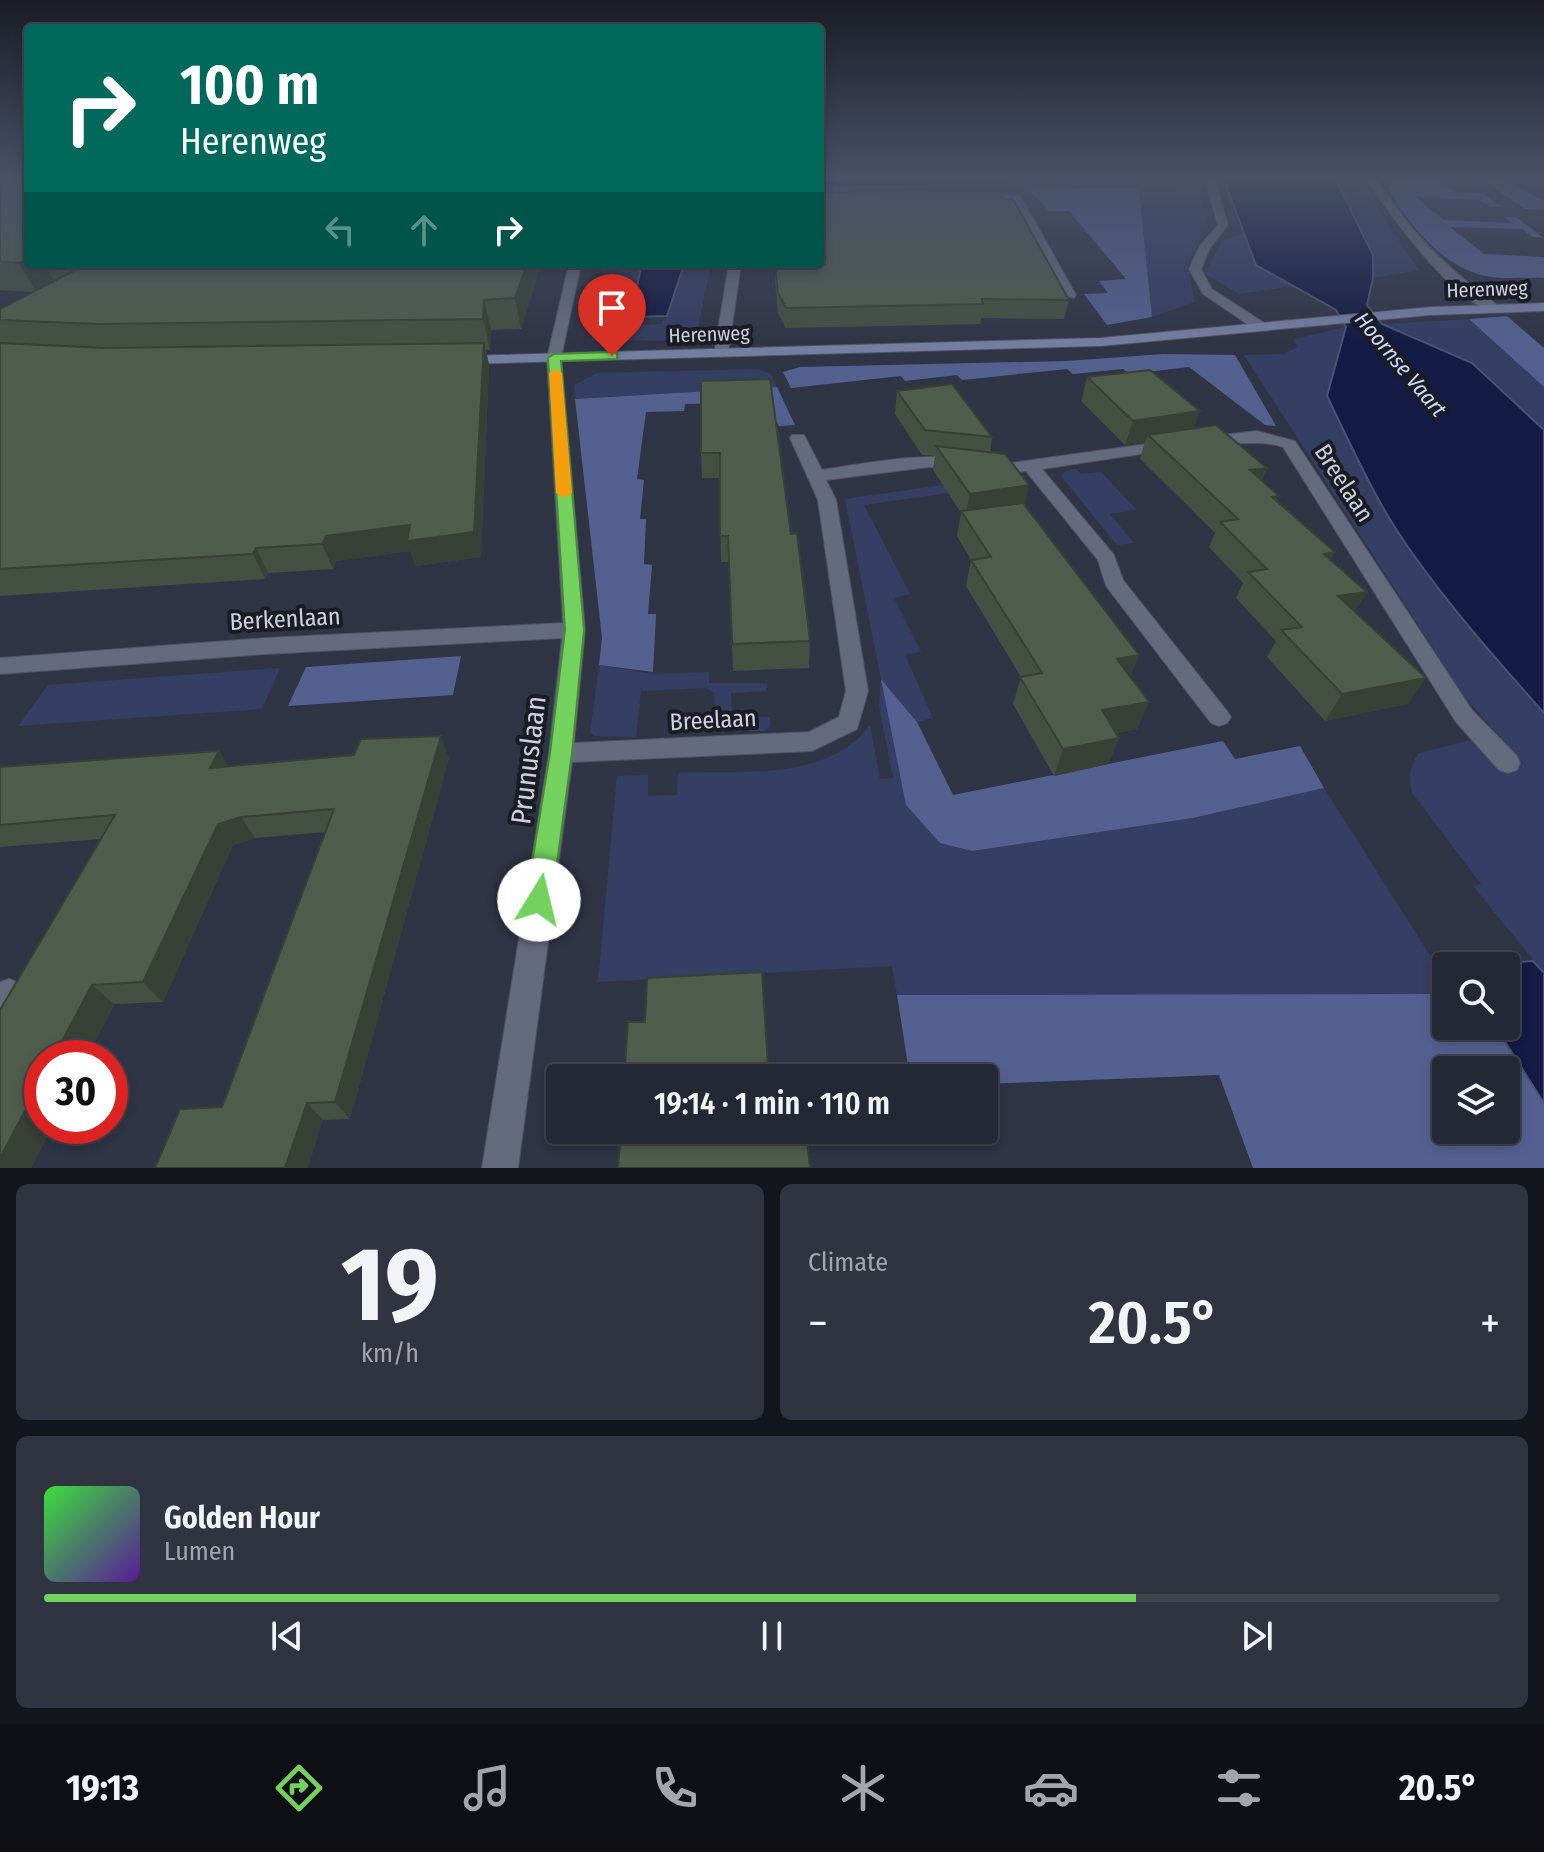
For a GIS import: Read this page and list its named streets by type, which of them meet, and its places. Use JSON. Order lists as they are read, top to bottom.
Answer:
{
  "streets": {
    "street": [
      "Herenweg",
      "Breelaan",
      "Berkenlaan",
      "Prunuslaan"
    ]
  },
  "crossings": [
    ["Herenweg", "Prunuslaan"],
    ["Breelaan", "Prunuslaan"],
    ["Berkenlaan", "Prunuslaan"]
  ],
  "water": ["Hoornse Vaart"],
  "page": {
    "turn": ["100 m", "Herenweg"],
    "limit": "30",
    "trip": "19:14 · 1 min · 110 m",
    "tile": [
      ["19", "km/h"],
      "Climate"
    ],
    "heat": ["−", "20.5°", "+"],
    "song": ["Golden Hour", "Lumen"],
    "tabs": ["19:13", "20.5°"]
  }
}
